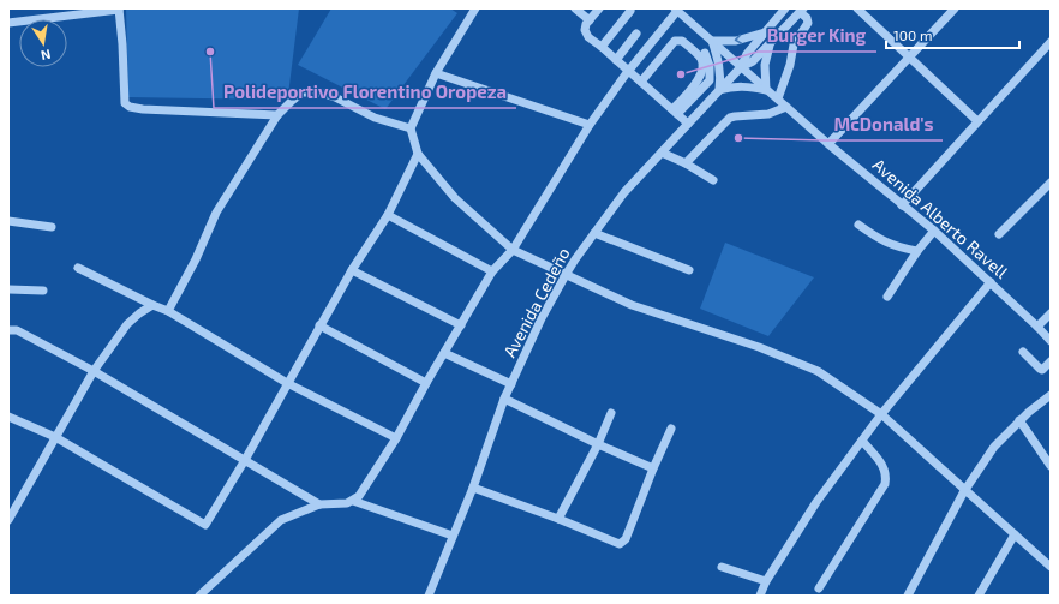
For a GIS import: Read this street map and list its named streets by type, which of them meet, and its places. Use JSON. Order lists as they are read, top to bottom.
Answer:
{
  "streets": {
    "street": ["Avenida Alberto Ravell", "Avenida Cedeño"]
  },
  "crossings": [
    ["Avenida Alberto Ravell", "Avenida Cedeño"]
  ],
  "places": ["Polideportivo Florentino Oropeza", "Burger King", "McDonald's"],
  "scale_bar": "100 m",
  "north": "bottom"
}
